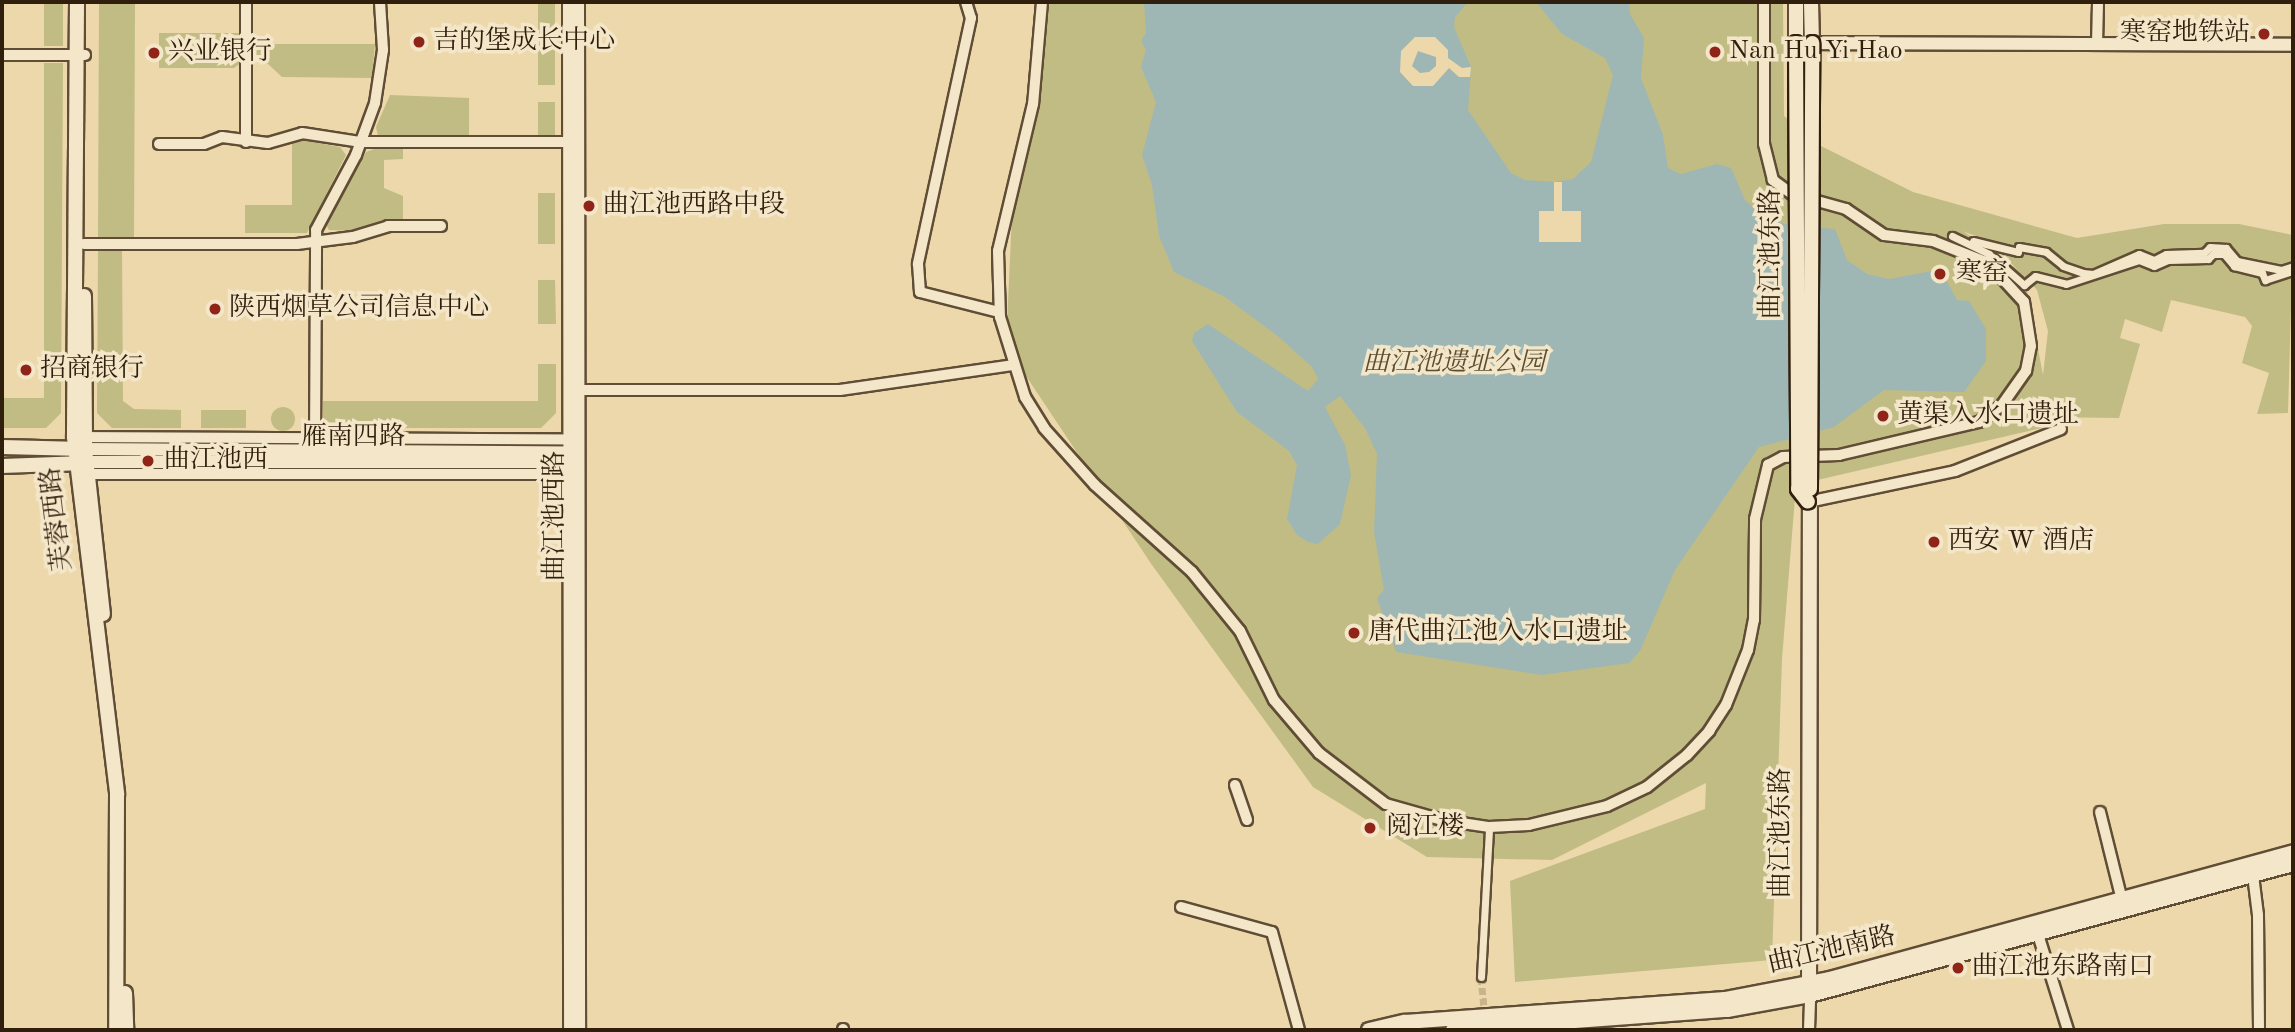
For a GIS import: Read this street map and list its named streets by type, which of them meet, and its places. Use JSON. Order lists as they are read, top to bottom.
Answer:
{
  "streets": {
    "main road": [
      "曲江池东路",
      "雁南四路",
      "芙蓉西路",
      "曲江池南路"
    ],
    "street": ["曲江池西路"]
  },
  "crossings": [
    ["曲江池东路", "曲江池南路"],
    ["雁南四路", "曲江池西路"],
    ["雁南四路", "芙蓉西路"]
  ],
  "parks": ["曲江池遗址公园"],
  "places": [
    "寒窑地铁站",
    "吉的堡成长中心",
    "Nan Hu Yi Hao",
    "兴业银行",
    "曲江池西路中段",
    "寒窑",
    "陕西烟草公司信息中心",
    "招商银行",
    "黄渠入水口遗址",
    "曲江池西",
    "西安 W 酒店",
    "唐代曲江池入水口遗址",
    "阅江楼",
    "曲江池东路南口"
  ]
}
